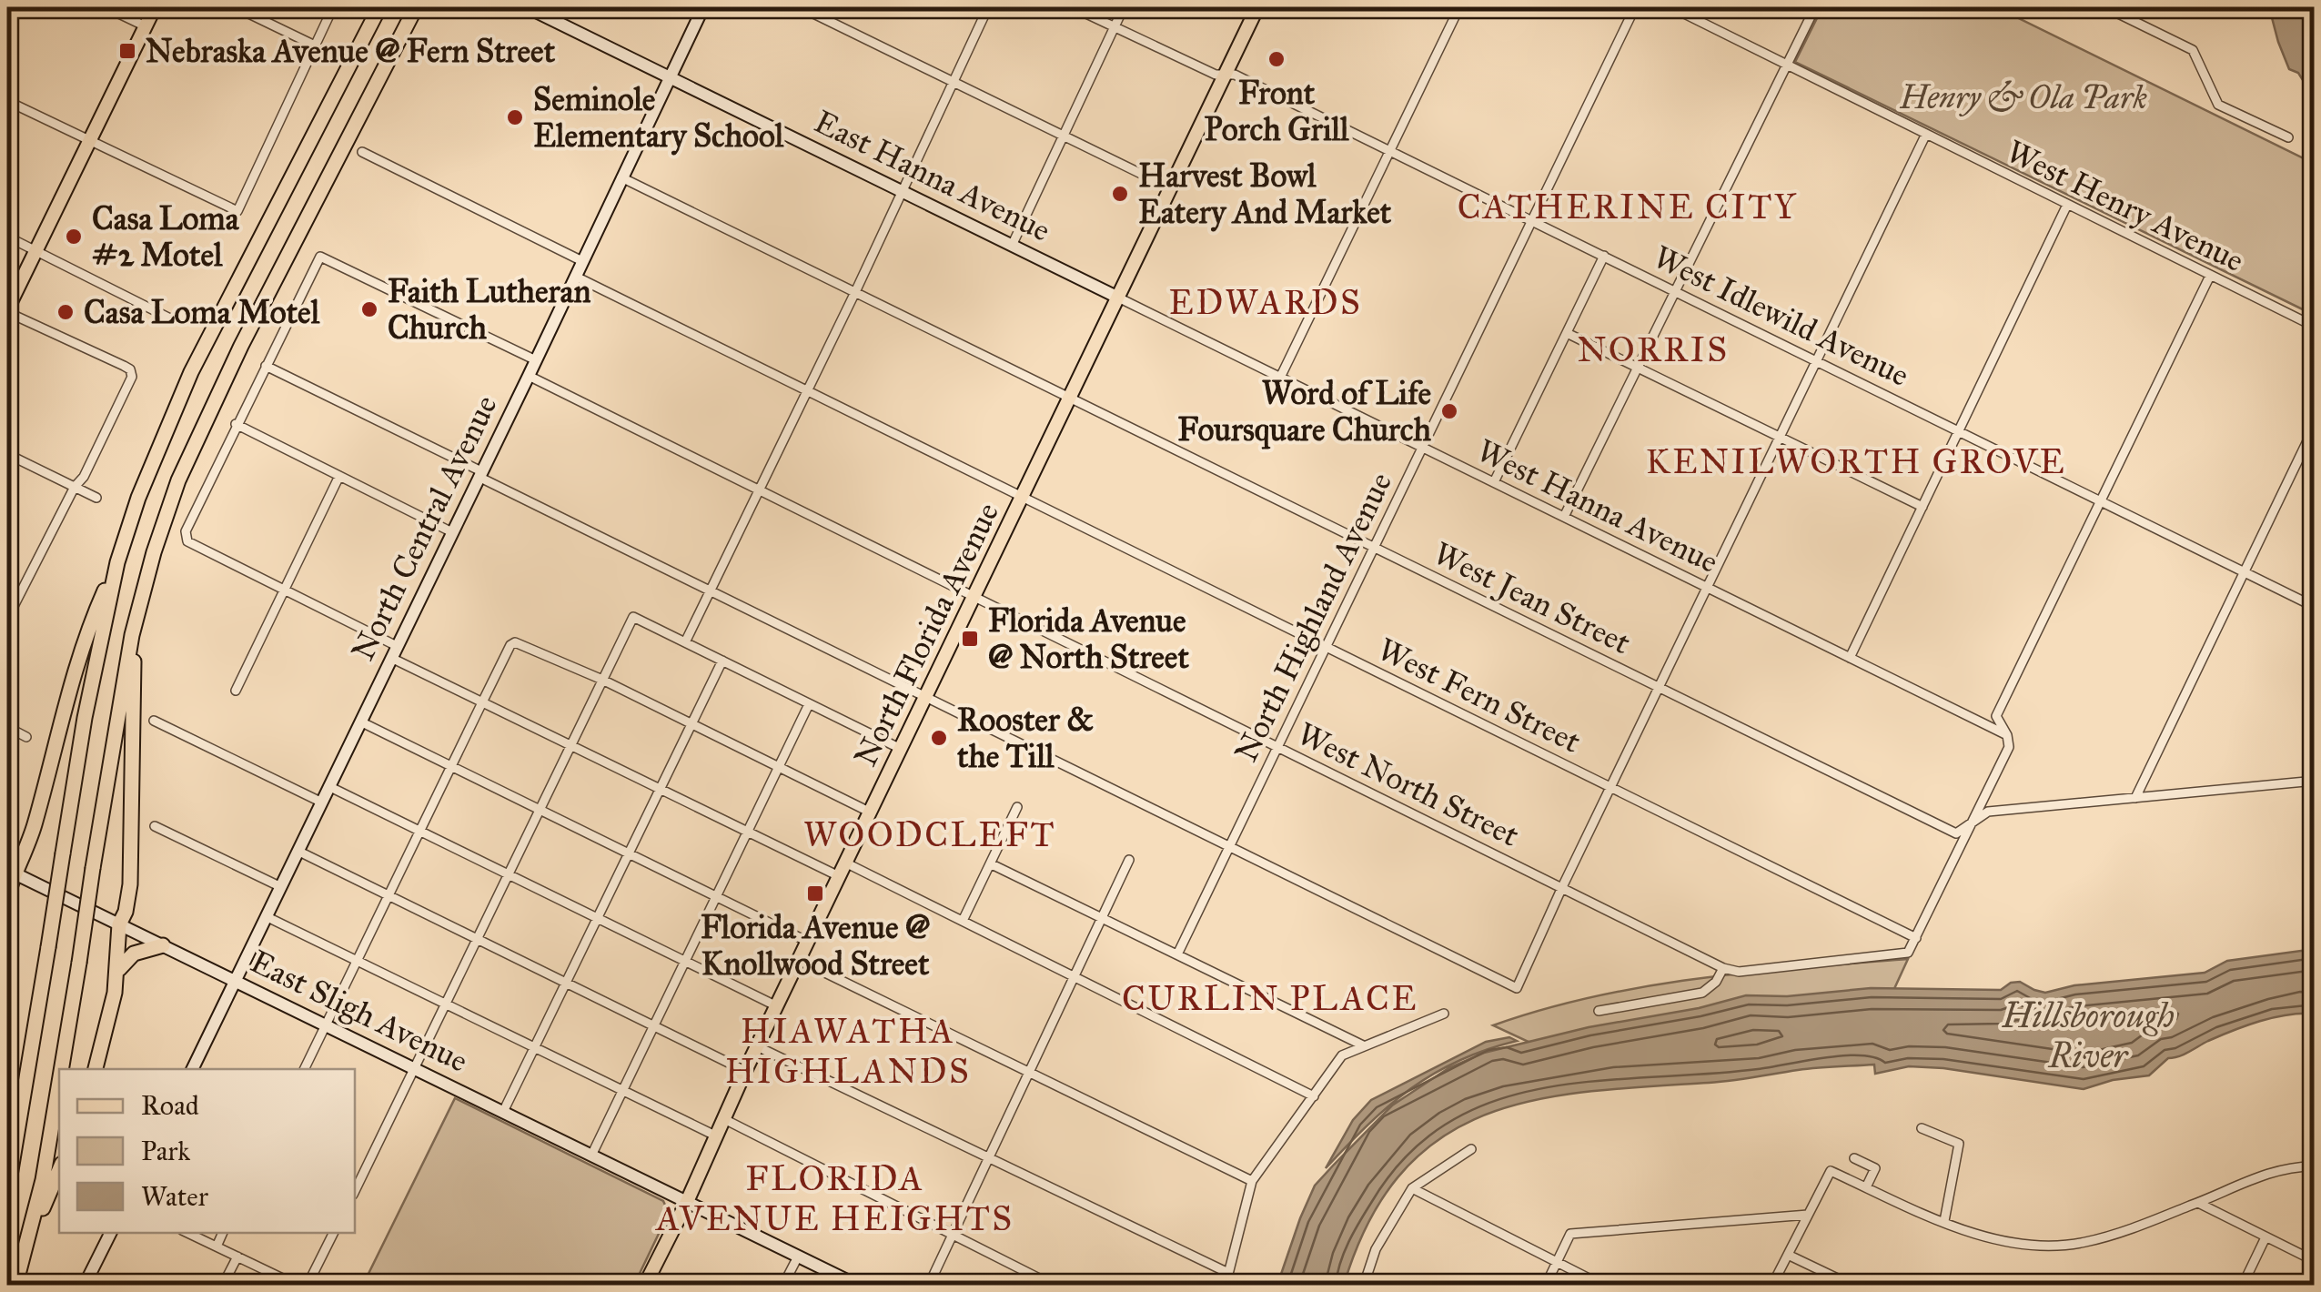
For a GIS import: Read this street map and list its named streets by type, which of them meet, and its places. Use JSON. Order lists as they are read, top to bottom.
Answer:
{
  "streets": {
    "main road": ["North Florida Avenue"],
    "street": [
      "East Hanna Avenue",
      "West Henry Avenue",
      "West Idlewild Avenue",
      "West Hanna Avenue",
      "North Central Avenue",
      "West Jean Street",
      "North Highland Avenue",
      "West Fern Street",
      "West North Street",
      "East Sligh Avenue"
    ]
  },
  "crossings": [
    ["East Hanna Avenue", "West Hanna Avenue"],
    ["East Hanna Avenue", "North Central Avenue"],
    ["East Hanna Avenue", "North Florida Avenue"],
    ["West Idlewild Avenue", "North Highland Avenue"],
    ["West Idlewild Avenue", "North Florida Avenue"],
    ["West Hanna Avenue", "North Highland Avenue"],
    ["West Hanna Avenue", "North Florida Avenue"],
    ["North Central Avenue", "West Jean Street"],
    ["North Central Avenue", "West Fern Street"],
    ["North Central Avenue", "West North Street"],
    ["North Central Avenue", "East Sligh Avenue"],
    ["West Jean Street", "North Highland Avenue"],
    ["West Jean Street", "North Florida Avenue"],
    ["North Highland Avenue", "West Fern Street"],
    ["North Highland Avenue", "West North Street"],
    ["North Florida Avenue", "West Fern Street"],
    ["North Florida Avenue", "West North Street"],
    ["North Florida Avenue", "East Sligh Avenue"]
  ],
  "districts": [
    "CATHERINE CITY",
    "EDWARDS",
    "NORRIS",
    "KENILWORTH GROVE",
    "WOODCLEFT",
    "CURLIN PLACE",
    "HIAWATHA HIGHLANDS",
    "FLORIDA AVENUE HEIGHTS"
  ],
  "water": ["Hillsborough River"],
  "parks": ["Henry & Ola Park"],
  "places": {
    "transit": ["Nebraska Avenue @ Fern Street", "Florida Avenue @ North Street", "Florida Avenue @ Knollwood Street"],
    "other": [
      "Front Porch Grill",
      "Seminole Elementary School",
      "Harvest Bowl Eatery And Market",
      "Casa Loma #2 Motel",
      "Faith Lutheran Church",
      "Casa Loma Motel",
      "Word of Life Foursquare Church",
      "Rooster & the Till"
    ]
  },
  "legend": ["Road", "Park", "Water"]
}
